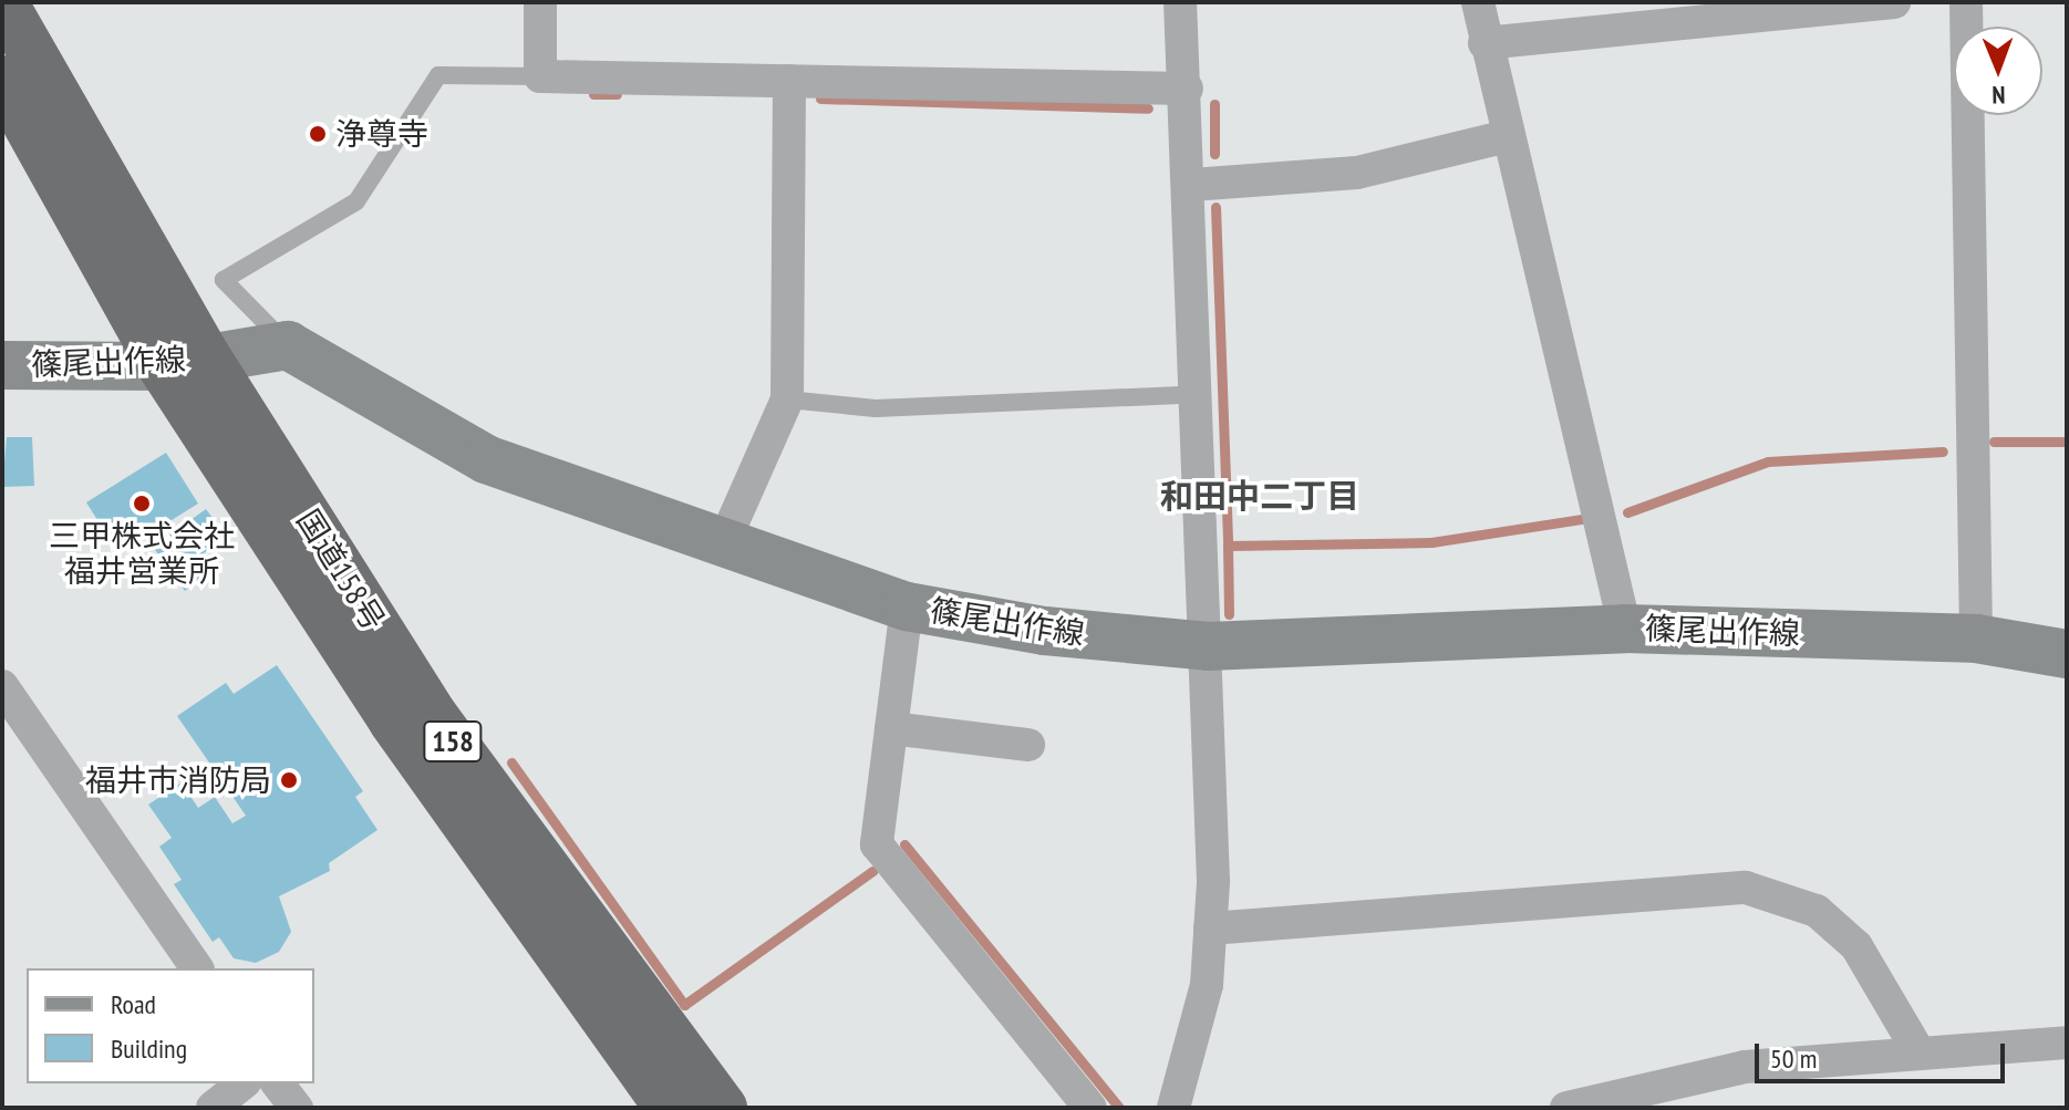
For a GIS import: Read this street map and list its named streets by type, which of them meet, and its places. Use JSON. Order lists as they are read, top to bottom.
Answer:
{
  "streets": {
    "highway": ["国道158号", "158"],
    "main road": ["篠尾出作線"]
  },
  "crossings": [
    ["篠尾出作線", "国道158号"]
  ],
  "districts": ["和田中二丁目"],
  "places": ["浄尊寺", "三甲株式会社 福井営業所", "福井市消防局"],
  "legend": ["Road", "Building"],
  "scale_bar": "50 m",
  "north": "bottom"
}
